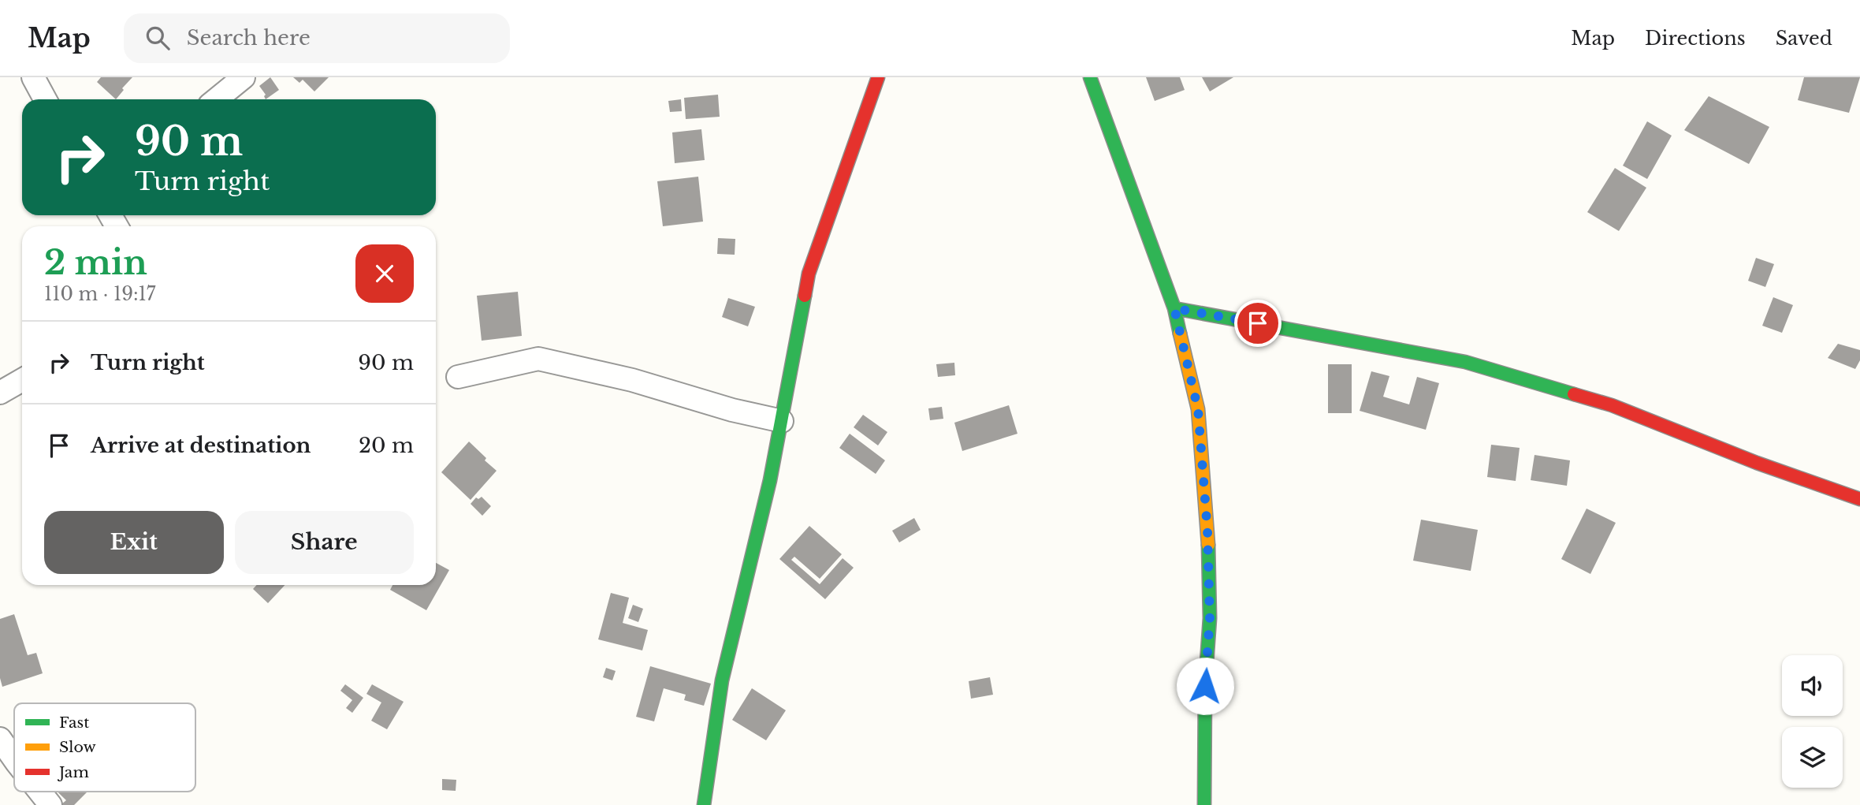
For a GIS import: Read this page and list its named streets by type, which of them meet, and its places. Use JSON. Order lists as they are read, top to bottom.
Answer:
{
  "legend": ["Fast", "Slow", "Jam"],
  "page": {
    "header": "Map",
    "search": "Search here",
    "nav": ["Map", "Directions", "Saved"],
    "turn": ["90 m", "Turn right"],
    "heading": ["2 min", "110 m · 19:17"],
    "list": [
      {
        "name": "Turn right",
        "value": "90 m"
      },
      {
        "name": "Arrive at destination",
        "value": "20 m"
      }
    ],
    "buttons": ["Exit", "Share"]
  }
}
